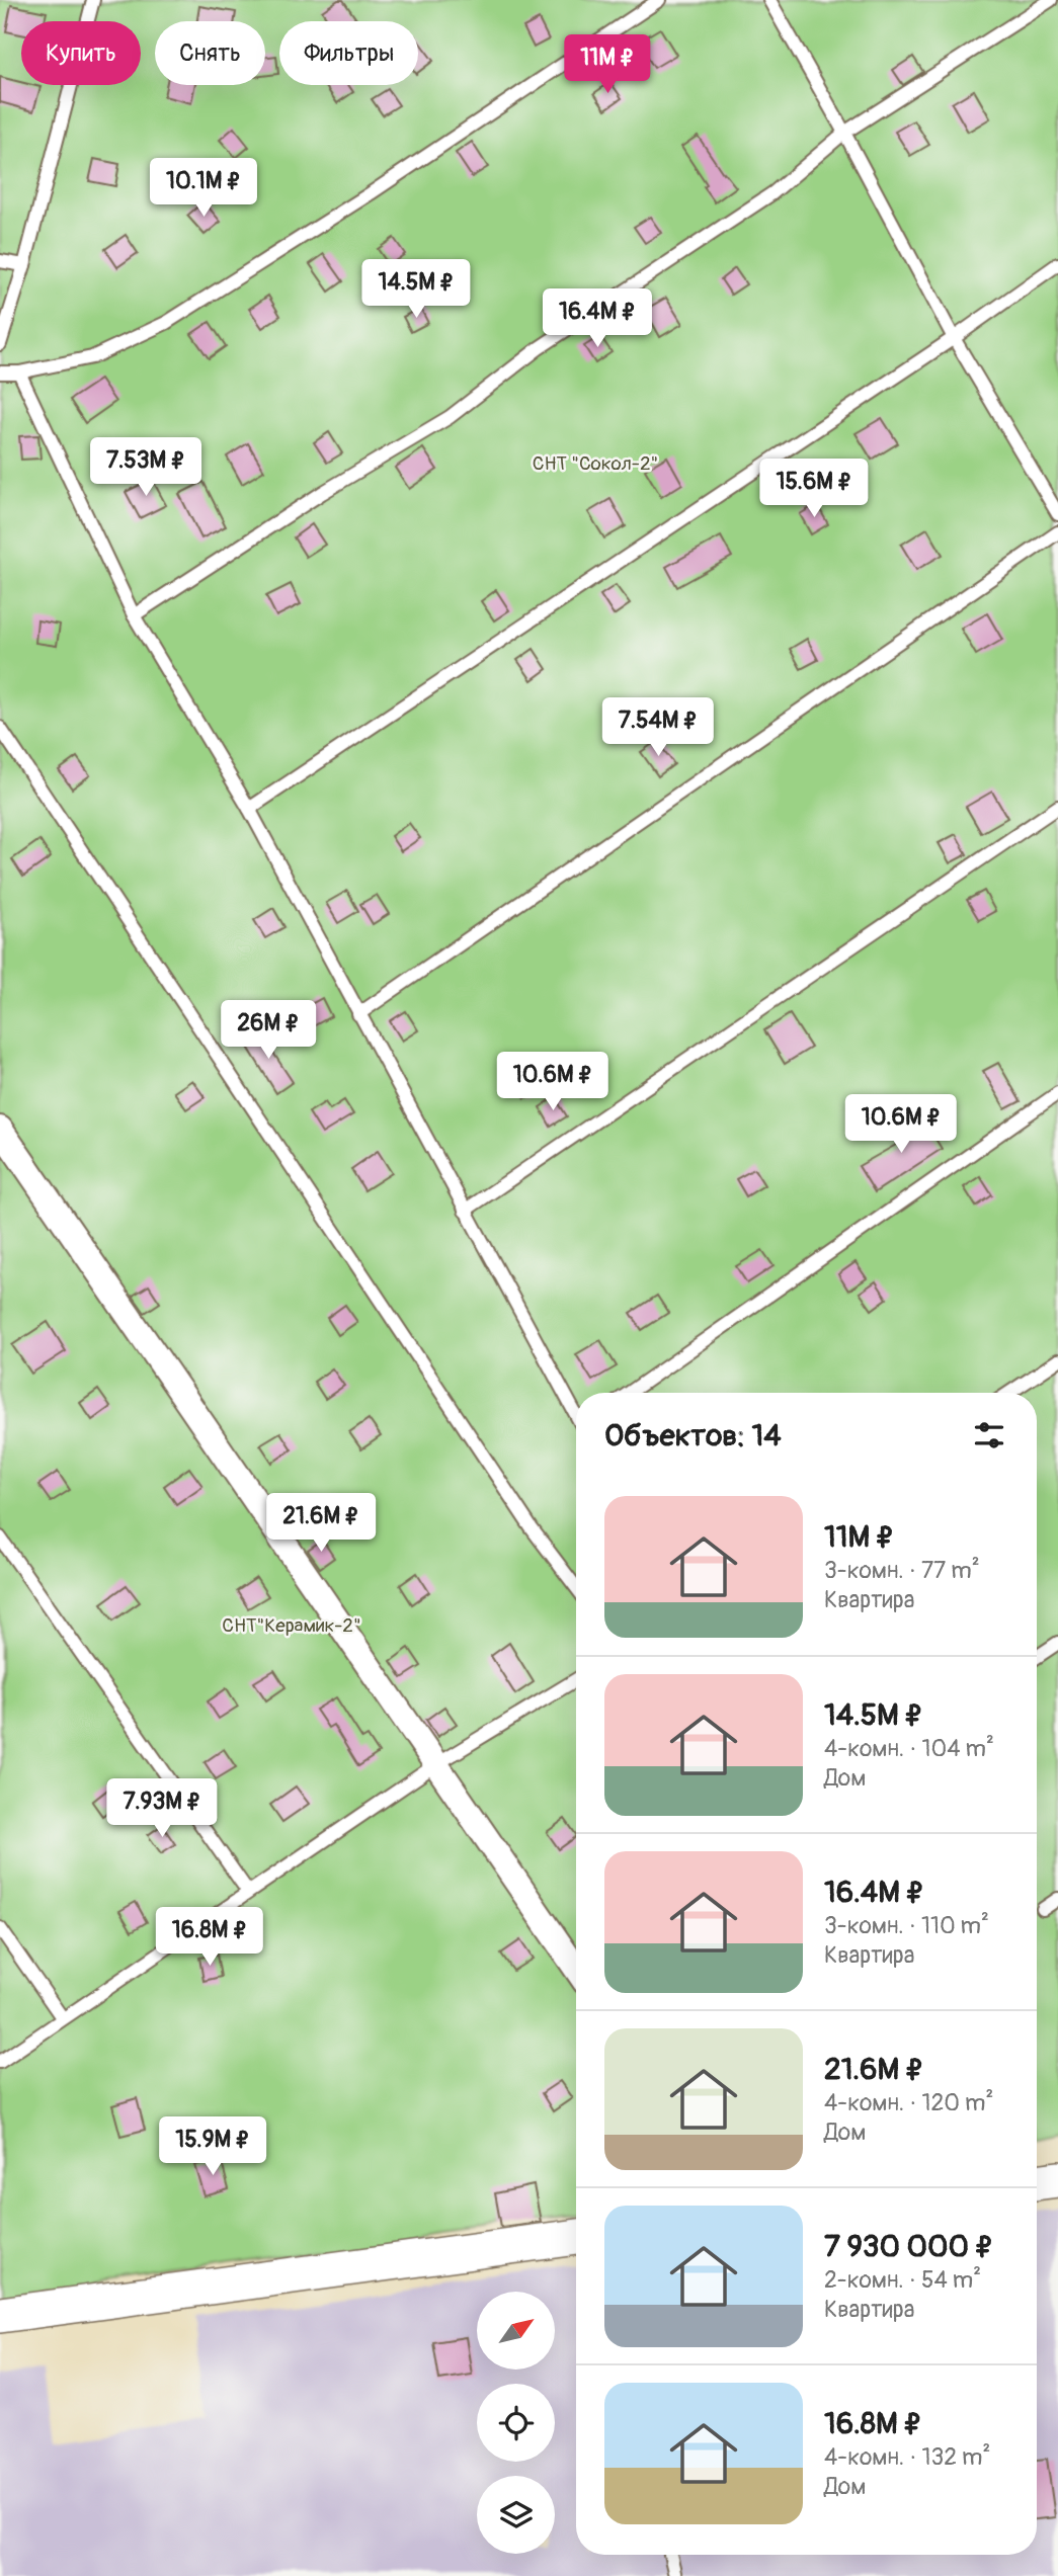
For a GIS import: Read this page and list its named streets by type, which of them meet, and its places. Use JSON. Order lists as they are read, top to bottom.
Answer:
{
  "parks": ["СНТ \"Сокол-2\"", "СНТ\"Керамик-2\""],
  "north": "top right",
  "page": {
    "chip": ["Купить", "Снять", "Фильтры"],
    "price": [
      "11M ₽",
      "10.1M ₽",
      "14.5M ₽",
      "16.4M ₽",
      "7.53M ₽",
      "15.6M ₽",
      "7.54M ₽",
      "26M ₽",
      "10.6M ₽",
      "10.6M ₽",
      "21.6M ₽",
      "7.93M ₽",
      "16.8M ₽",
      "15.9M ₽"
    ],
    "heading": "Объектов: 14",
    "list": [
      {
        "name": "11M ₽",
        "note": "3-комн. · 77 m² · Квартира"
      },
      {
        "name": "14.5M ₽",
        "note": "4-комн. · 104 m² · Дом"
      },
      {
        "name": "16.4M ₽",
        "note": "3-комн. · 110 m² · Квартира"
      },
      {
        "name": "21.6M ₽",
        "note": "4-комн. · 120 m² · Дом"
      },
      {
        "name": "7 930 000 ₽",
        "note": "2-комн. · 54 m² · Квартира"
      },
      {
        "name": "16.8M ₽",
        "note": "4-комн. · 132 m² · Дом"
      }
    ]
  }
}
